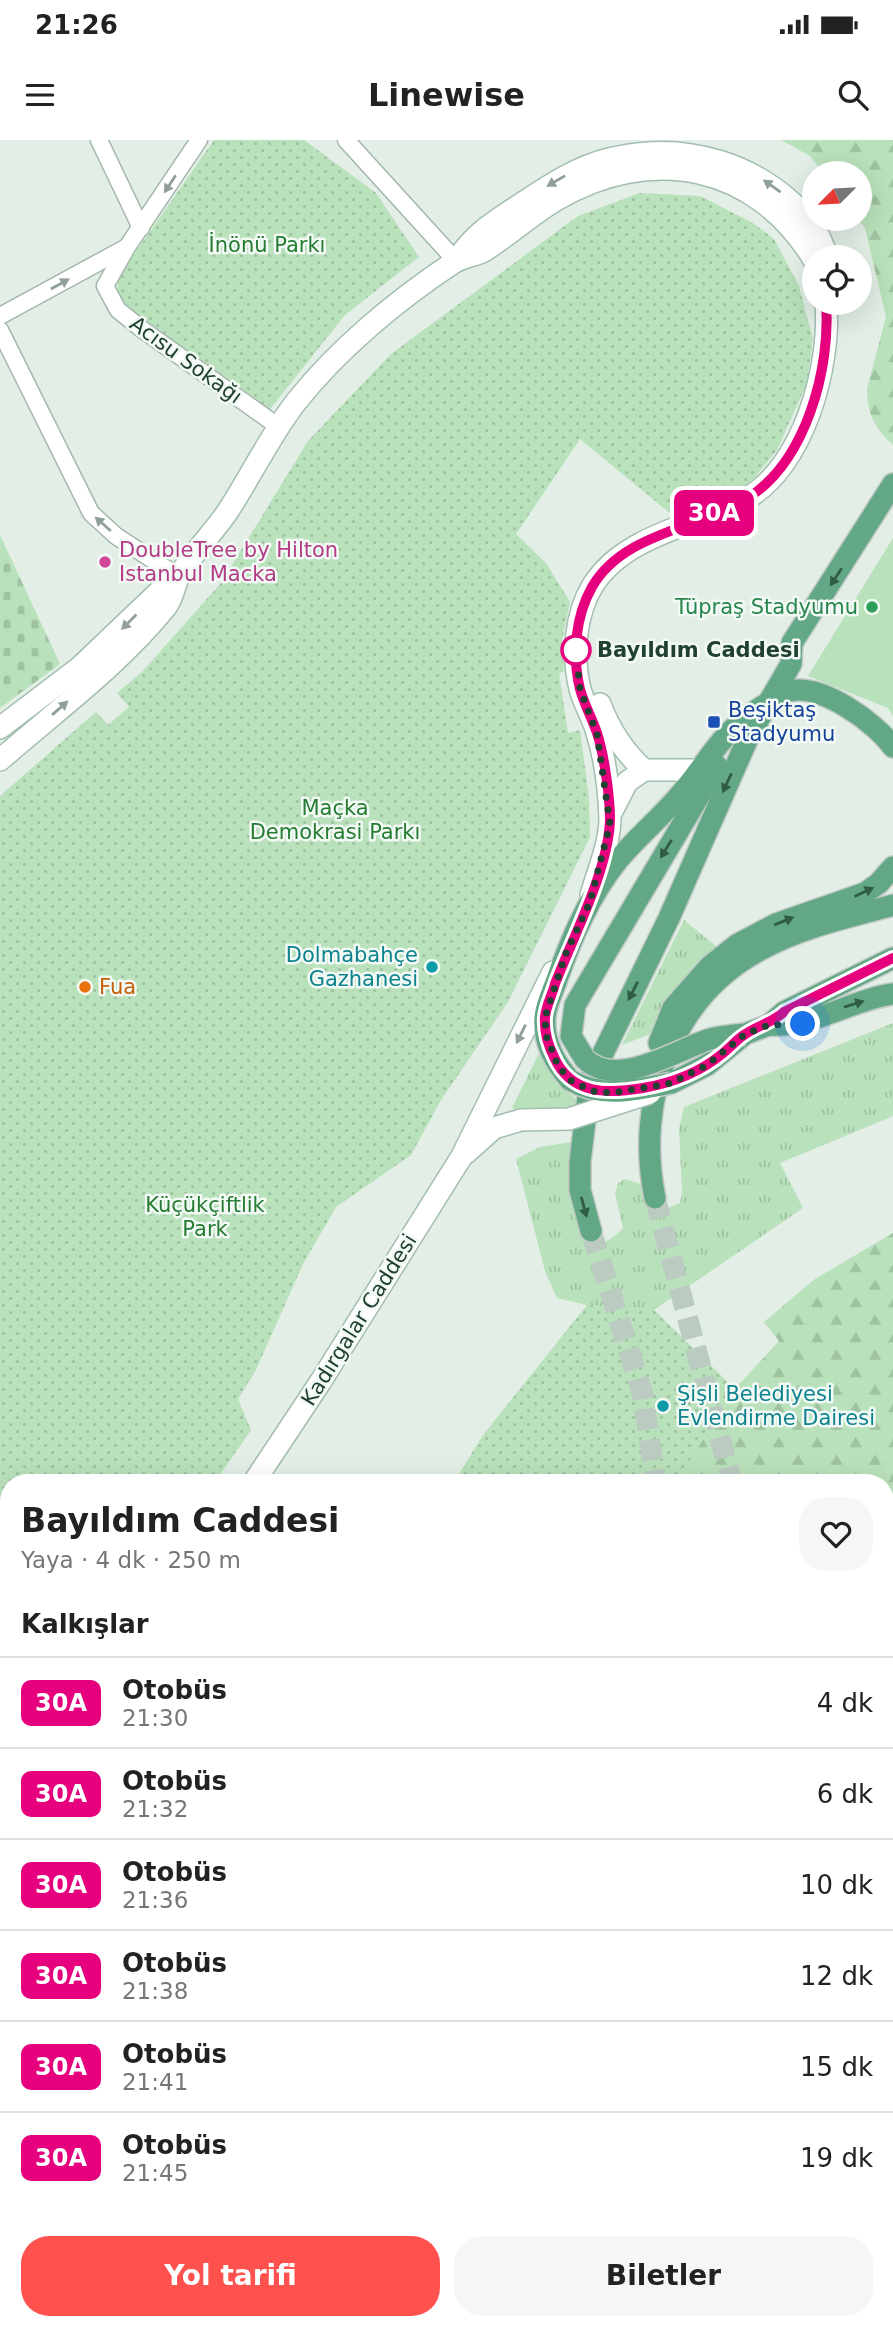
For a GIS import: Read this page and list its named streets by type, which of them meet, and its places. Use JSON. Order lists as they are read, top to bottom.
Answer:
{
  "streets": {
    "main road": ["Kadırgalar Caddesi"],
    "street": ["Acısu Sokağı"]
  },
  "parks": ["İnönü Parkı", "Maçka Demokrasi Parkı", "Küçükçiftlik Park"],
  "places": {
    "other": [
      "DoubleTree by Hilton Istanbul Macka",
      "Tüpraş Stadyumu",
      "Bayıldım Caddesi",
      "Dolmabahçe Gazhanesi",
      "Fua",
      "Şişli Belediyesi Evlendirme Dairesi"
    ],
    "transit": ["Beşiktaş Stadyumu"]
  },
  "lines": ["bus line 30A"],
  "north": "bottom left",
  "page": {
    "status": "21:26",
    "header": "Linewise",
    "on_map": "30A",
    "heading": [
      ["Bayıldım Caddesi", "Yaya · 4 dk · 250 m"],
      "Kalkışlar"
    ],
    "list": [
      {
        "mark": "30A",
        "name": "Otobüs",
        "note": "21:30",
        "value": "4 dk"
      },
      {
        "mark": "30A",
        "name": "Otobüs",
        "note": "21:32",
        "value": "6 dk"
      },
      {
        "mark": "30A",
        "name": "Otobüs",
        "note": "21:36",
        "value": "10 dk"
      },
      {
        "mark": "30A",
        "name": "Otobüs",
        "note": "21:38",
        "value": "12 dk"
      },
      {
        "mark": "30A",
        "name": "Otobüs",
        "note": "21:41",
        "value": "15 dk"
      },
      {
        "mark": "30A",
        "name": "Otobüs",
        "note": "21:45",
        "value": "19 dk"
      }
    ],
    "buttons": ["Yol tarifi", "Biletler"]
  }
}
